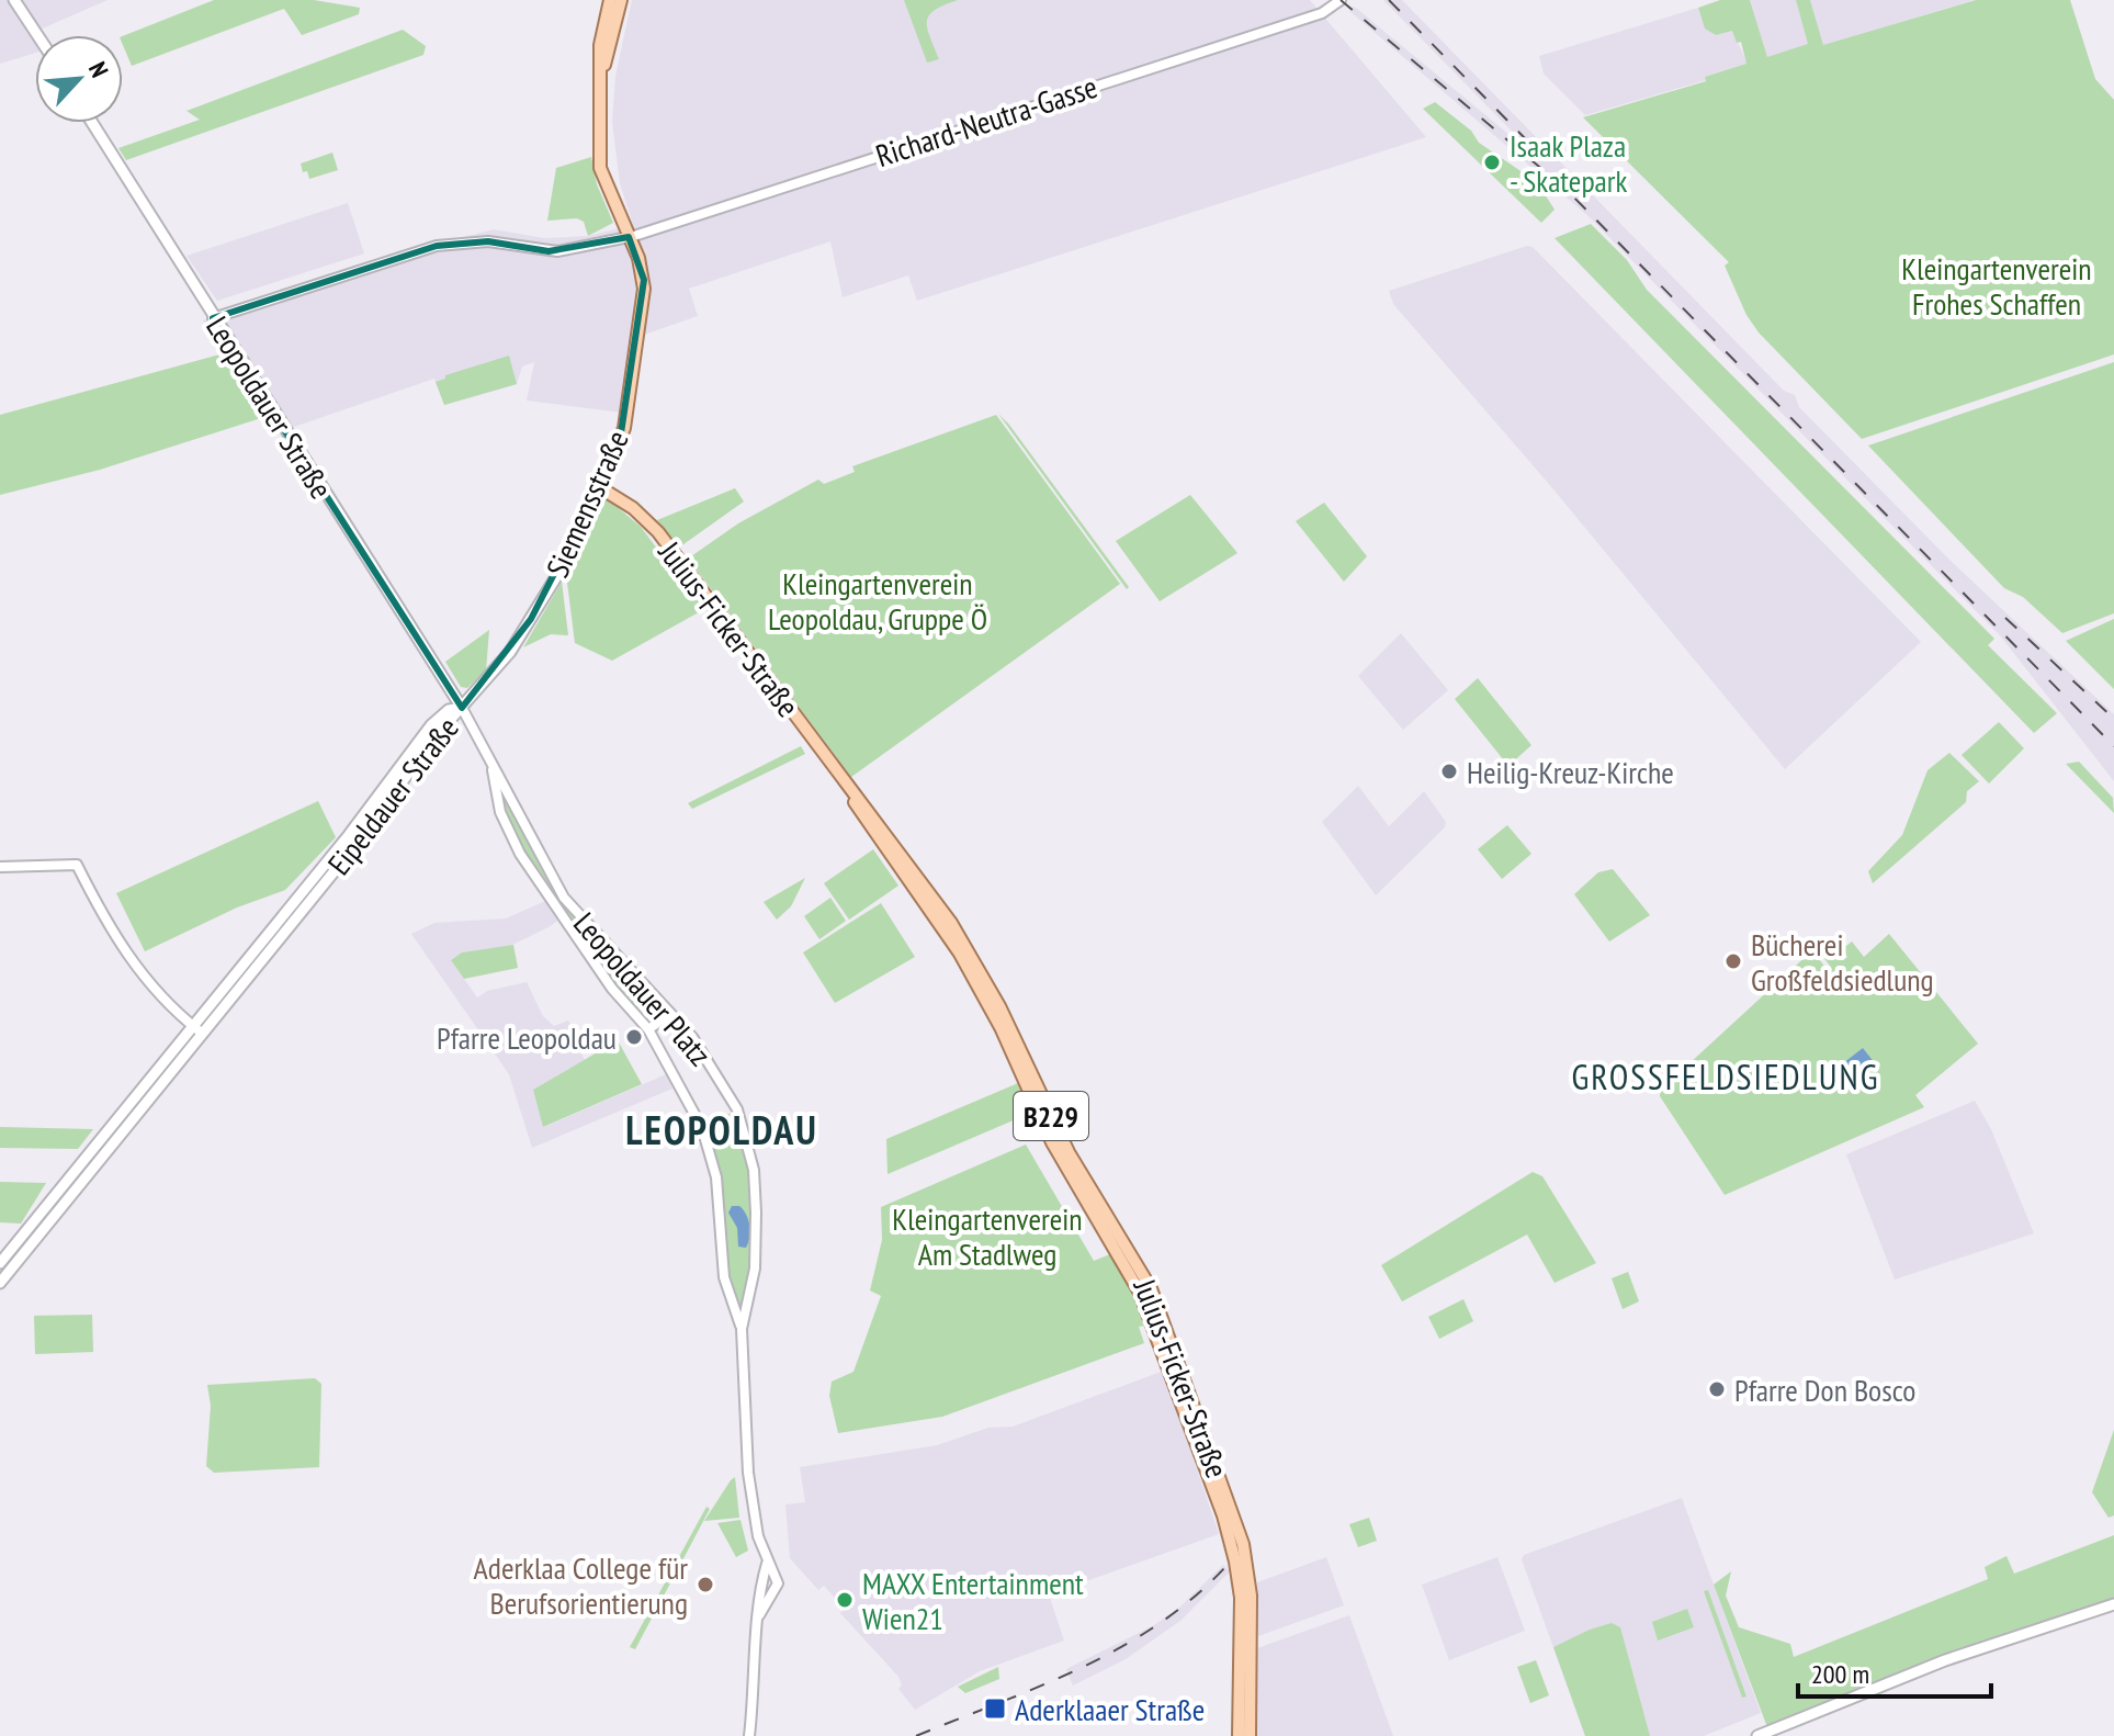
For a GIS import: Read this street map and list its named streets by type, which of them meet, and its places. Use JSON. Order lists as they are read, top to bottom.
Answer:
{
  "streets": {
    "main road": [
      "Leopoldauer Straße",
      "Siemensstraße",
      "Julius-Ficker-Straße",
      "Eipeldauer Straße",
      "B229"
    ],
    "street": ["Richard-Neutra-Gasse", "Leopoldauer Platz"]
  },
  "crossings": [
    ["Richard-Neutra-Gasse", "Leopoldauer Straße"],
    ["Richard-Neutra-Gasse", "Siemensstraße"],
    ["Leopoldauer Straße", "Siemensstraße"],
    ["Leopoldauer Straße", "Eipeldauer Straße"],
    ["Leopoldauer Straße", "Leopoldauer Platz"],
    ["Siemensstraße", "Julius-Ficker-Straße"],
    ["Siemensstraße", "Eipeldauer Straße"],
    ["Siemensstraße", "Leopoldauer Platz"],
    ["Eipeldauer Straße", "Leopoldauer Platz"]
  ],
  "districts": ["GROSSFELDSIEDLUNG", "LEOPOLDAU"],
  "parks": ["Kleingartenverein Frohes Schaffen", "Kleingartenverein Leopoldau, Gruppe Ö", "Kleingartenverein Am Stadlweg"],
  "places": {
    "other": [
      "Isaak Plaza - Skatepark",
      "Heilig-Kreuz-Kirche",
      "Bücherei Großfeldsiedlung",
      "Pfarre Leopoldau",
      "Pfarre Don Bosco",
      "Aderklaa College für Berufsorientierung",
      "MAXX Entertainment Wien21"
    ],
    "transit": ["Aderklaaer Straße"]
  },
  "scale_bar": "200 m",
  "north": "top right"
}
